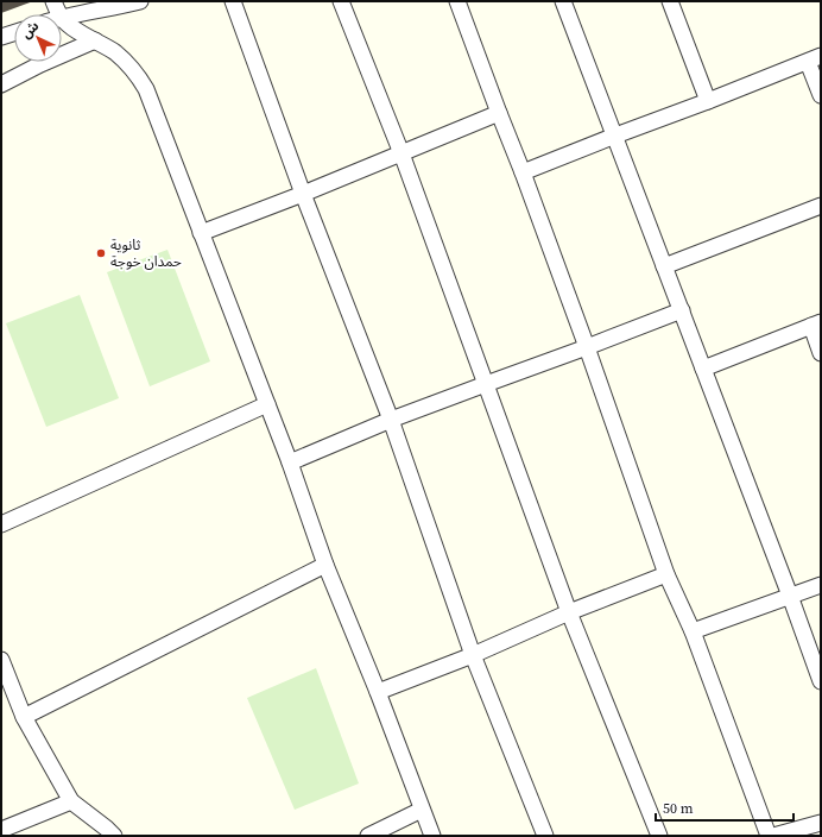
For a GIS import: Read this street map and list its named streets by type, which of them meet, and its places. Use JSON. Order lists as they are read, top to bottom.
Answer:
{
  "places": ["ثانوية حمدان خوجة"],
  "scale_bar": "50 m",
  "north": "top left"
}
